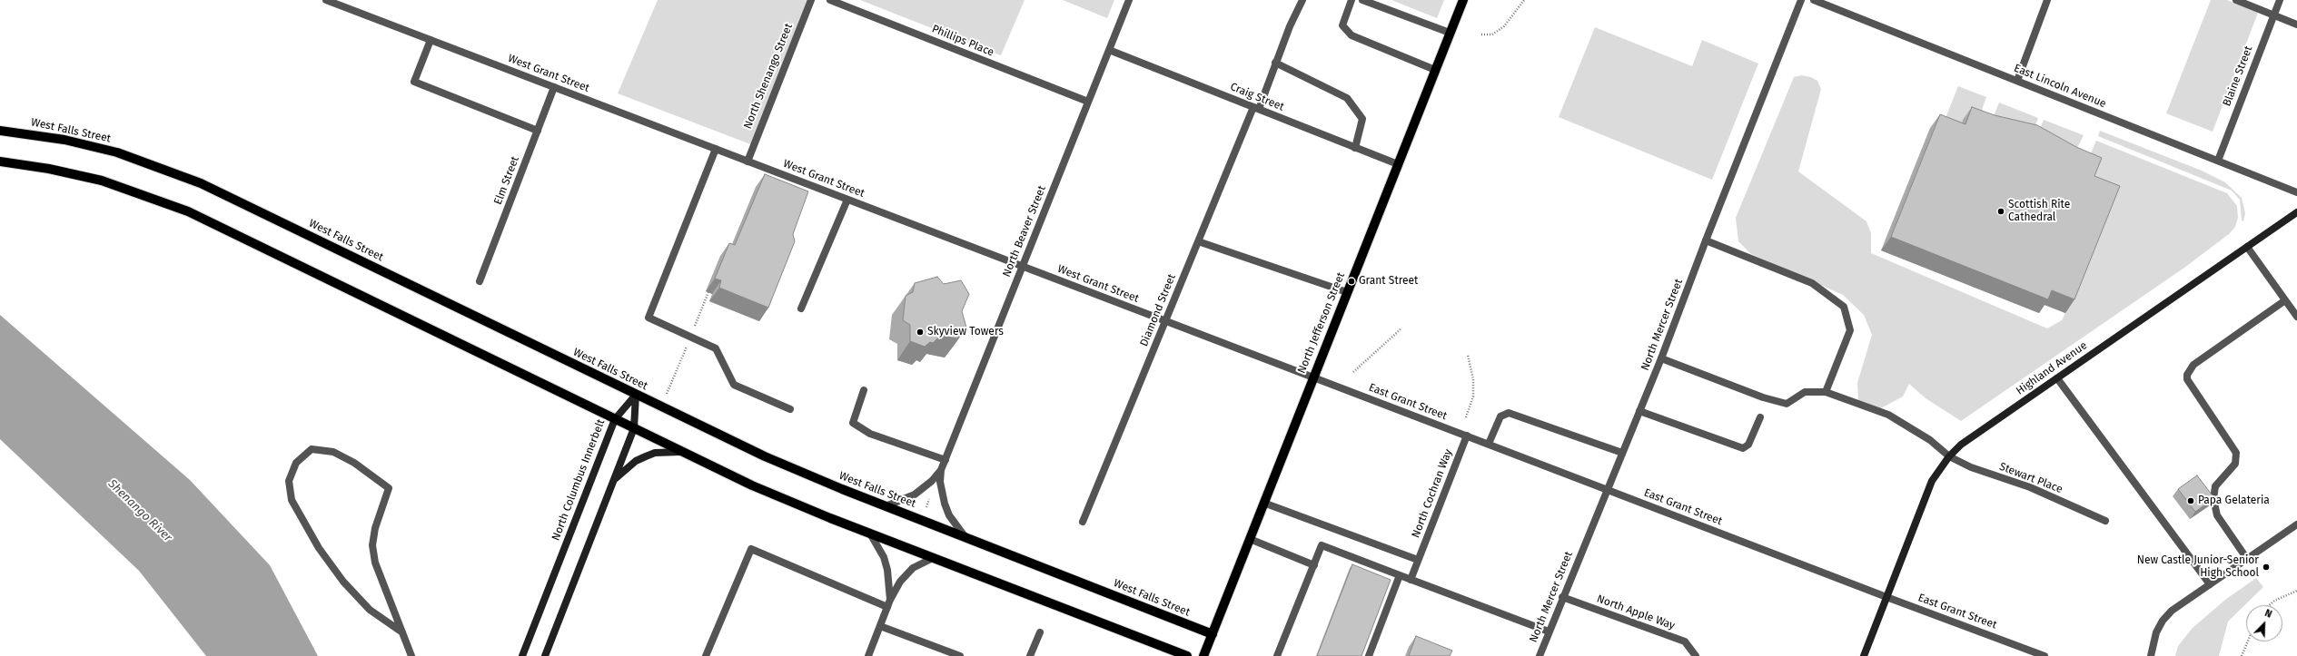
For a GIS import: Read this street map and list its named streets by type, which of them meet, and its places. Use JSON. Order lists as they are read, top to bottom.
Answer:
{
  "streets": {
    "main road": [
      "West Falls Street",
      "North Jefferson Street",
      "Highland Avenue",
      "North Columbus Innerbelt"
    ],
    "street": [
      "Phillips Place",
      "West Grant Street",
      "North Shenango Street",
      "Blaine Street",
      "East Lincoln Avenue",
      "Craig Street",
      "Elm Street",
      "North Beaver Street",
      "Diamond Street",
      "North Mercer Street",
      "East Grant Street",
      "Stewart Place",
      "North Cochran Way",
      "North Apple Way"
    ]
  },
  "crossings": [
    ["Phillips Place", "North Beaver Street"],
    ["West Grant Street", "North Shenango Street"],
    ["West Grant Street", "Elm Street"],
    ["West Grant Street", "North Beaver Street"],
    ["West Grant Street", "Diamond Street"],
    ["West Grant Street", "North Jefferson Street"],
    ["West Grant Street", "East Grant Street"],
    ["Blaine Street", "East Lincoln Avenue"],
    ["Craig Street", "North Beaver Street"],
    ["Craig Street", "Diamond Street"],
    ["Craig Street", "North Jefferson Street"],
    ["West Falls Street", "North Beaver Street"],
    ["West Falls Street", "North Jefferson Street"],
    ["West Falls Street", "North Columbus Innerbelt"],
    ["North Jefferson Street", "East Grant Street"],
    ["North Mercer Street", "East Grant Street"],
    ["North Mercer Street", "Stewart Place"],
    ["North Mercer Street", "North Apple Way"],
    ["Highland Avenue", "East Grant Street"],
    ["Highland Avenue", "Stewart Place"],
    ["East Grant Street", "North Cochran Way"]
  ],
  "water": ["Shenango River"],
  "places": [
    "Scottish Rite Cathedral",
    "Grant Street",
    "Skyview Towers",
    "Papa Gelateria",
    "New Castle Junior-Senior High School"
  ],
  "north": "top right"
}
